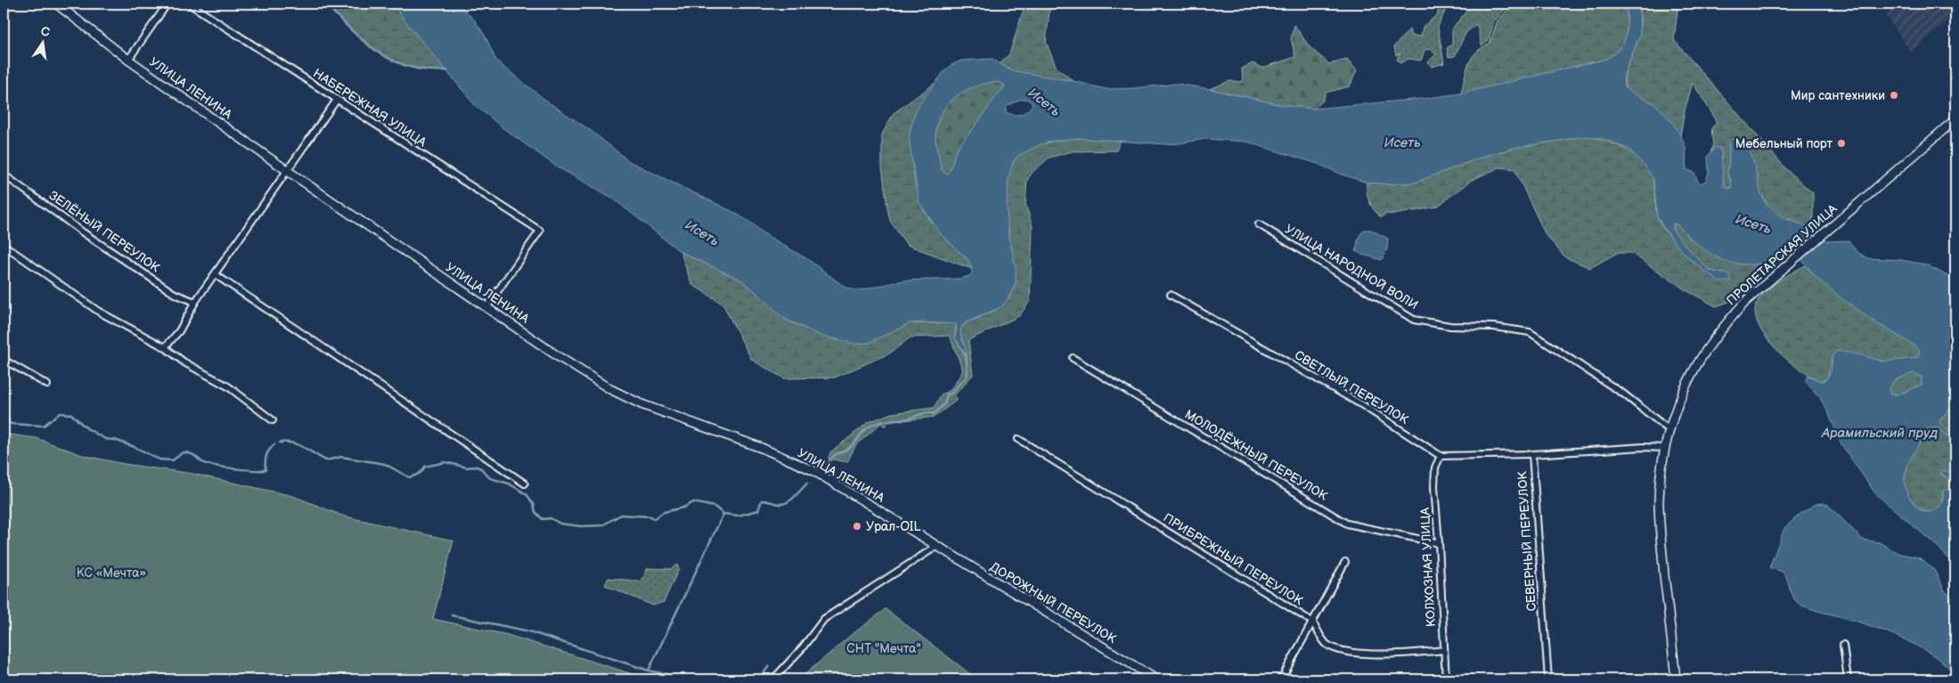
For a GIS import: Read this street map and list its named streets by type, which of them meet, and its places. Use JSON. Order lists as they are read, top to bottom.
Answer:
{
  "streets": {
    "main road": ["УЛИЦА ЛЕНИНА", "ПРОЛЕТАРСКАЯ УЛИЦА", "ДОРОЖНЫЙ ПЕРЕУЛОК"],
    "street": [
      "НАБЕРЕЖНАЯ УЛИЦА",
      "ЗЕЛЁНЫЙ ПЕРЕУЛОК",
      "УЛИЦА НАРОДНОЙ ВОЛИ",
      "СВЕТЛЫЙ ПЕРЕУЛОК",
      "МОЛОДЁЖНЫЙ ПЕРЕУЛОК",
      "СЕВЕРНЫЙ ПЕРЕУЛОК",
      "ПРИБРЕЖНЫЙ ПЕРЕУЛОК",
      "КОЛХОЗНАЯ УЛИЦА"
    ]
  },
  "crossings": [
    ["УЛИЦА ЛЕНИНА", "НАБЕРЕЖНАЯ УЛИЦА"],
    ["УЛИЦА ЛЕНИНА", "ДОРОЖНЫЙ ПЕРЕУЛОК"],
    ["ПРОЛЕТАРСКАЯ УЛИЦА", "УЛИЦА НАРОДНОЙ ВОЛИ"],
    ["ПРОЛЕТАРСКАЯ УЛИЦА", "СЕВЕРНЫЙ ПЕРЕУЛОК"],
    ["СВЕТЛЫЙ ПЕРЕУЛОК", "КОЛХОЗНАЯ УЛИЦА"],
    ["МОЛОДЁЖНЫЙ ПЕРЕУЛОК", "КОЛХОЗНАЯ УЛИЦА"],
    ["ПРИБРЕЖНЫЙ ПЕРЕУЛОК", "КОЛХОЗНАЯ УЛИЦА"]
  ],
  "water": ["Исеть", "Арамильский пруд"],
  "parks": ["КС «Мечта»", "СНТ \"Мечта\""],
  "places": ["Мир сантехники", "Мебельный порт", "Урал-OIL"],
  "north": "top"
}
